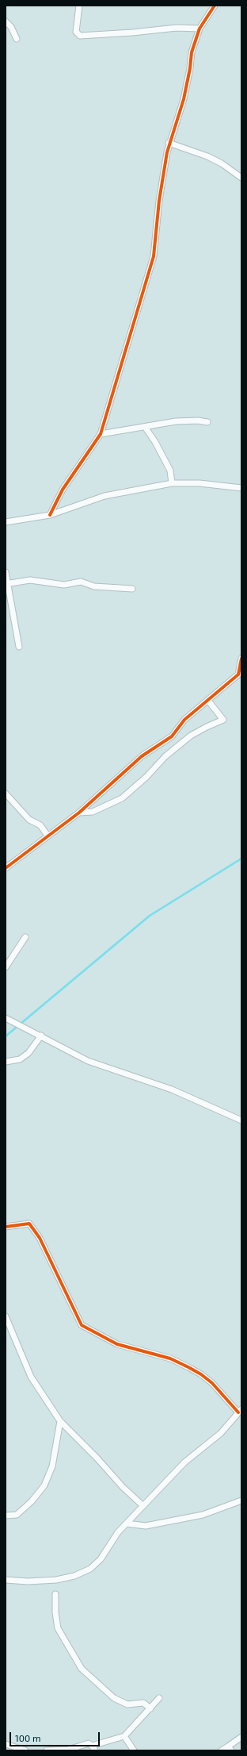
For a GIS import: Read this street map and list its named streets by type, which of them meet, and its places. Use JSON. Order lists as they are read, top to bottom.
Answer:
{
  "scale_bar": "100 m"
}
